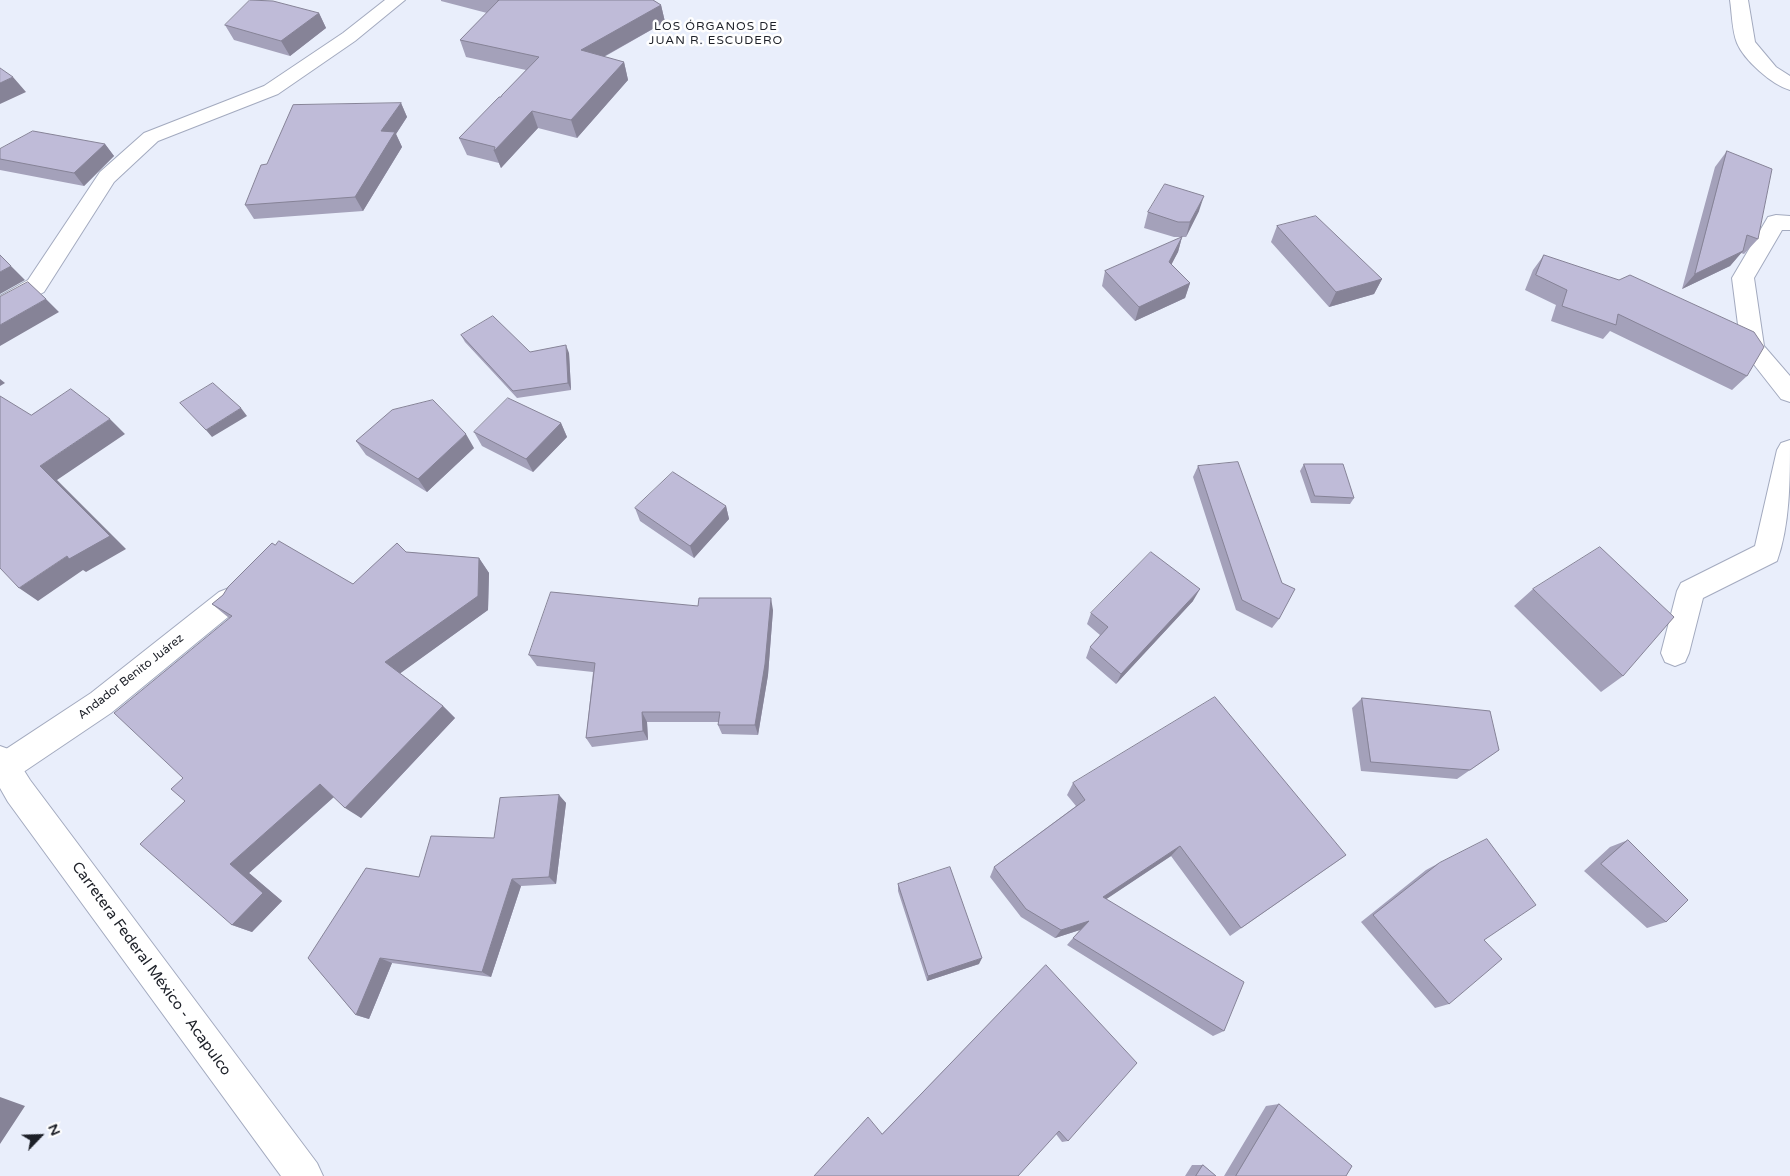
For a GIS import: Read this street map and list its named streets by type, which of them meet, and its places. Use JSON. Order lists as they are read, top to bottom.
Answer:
{
  "streets": {
    "street": ["Andador Benito Juárez", "Carretera Federal México - Acapulco"]
  },
  "crossings": [
    ["Andador Benito Juárez", "Carretera Federal México - Acapulco"]
  ],
  "districts": ["LOS ÓRGANOS DE JUAN R. ESCUDERO"],
  "north": "top right"
}
